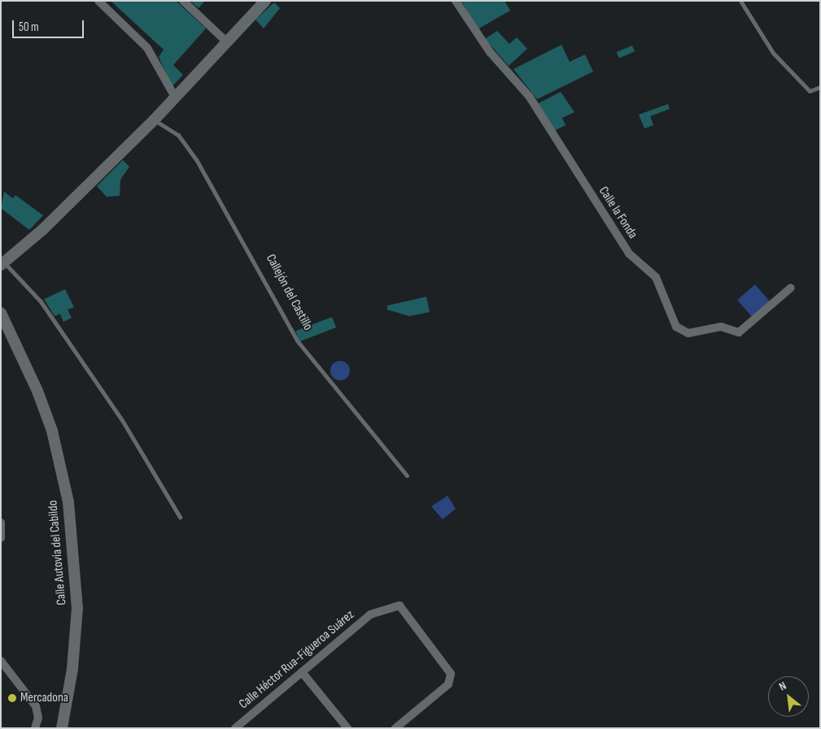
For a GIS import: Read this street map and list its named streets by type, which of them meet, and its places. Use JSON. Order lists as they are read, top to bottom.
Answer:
{
  "streets": {
    "main road": ["Calle Autovía del Cabildo"],
    "street": ["Calle la Fonda", "Calle Héctor Rua-Figueroa Suárez"],
    "lane": ["Callejón del Castillo"]
  },
  "places": ["Mercadona"],
  "scale_bar": "50 m",
  "north": "top left"
}
